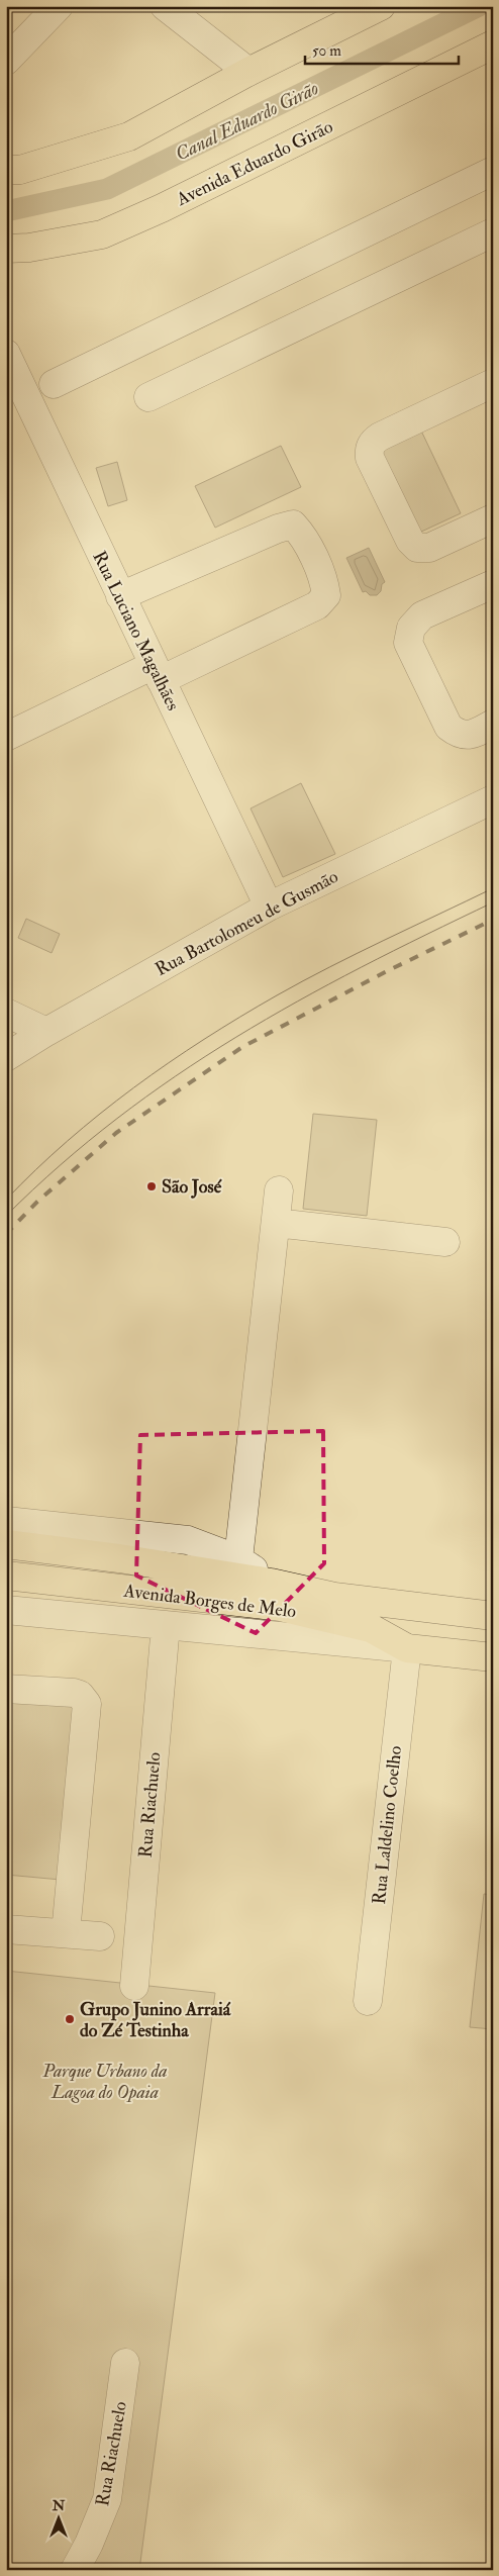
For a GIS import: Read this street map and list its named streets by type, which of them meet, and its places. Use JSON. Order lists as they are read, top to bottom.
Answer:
{
  "streets": {
    "main road": ["Avenida Eduardo Girão", "Avenida Borges de Melo"],
    "street": [
      "Rua Luciano Magalhães",
      "Rua Bartolomeu de Gusmão",
      "Rua Riachuelo",
      "Rua Laldelino Coelho"
    ]
  },
  "crossings": [
    ["Rua Luciano Magalhães", "Rua Bartolomeu de Gusmão"],
    ["Avenida Borges de Melo", "Rua Riachuelo"],
    ["Avenida Borges de Melo", "Rua Laldelino Coelho"]
  ],
  "water": ["Canal Eduardo Girão"],
  "parks": ["Parque Urbano da Lagoa do Opaia"],
  "places": ["São José", "Grupo Junino Arraiá do Zé Testinha"],
  "scale_bar": "50 m",
  "north": "top"
}
